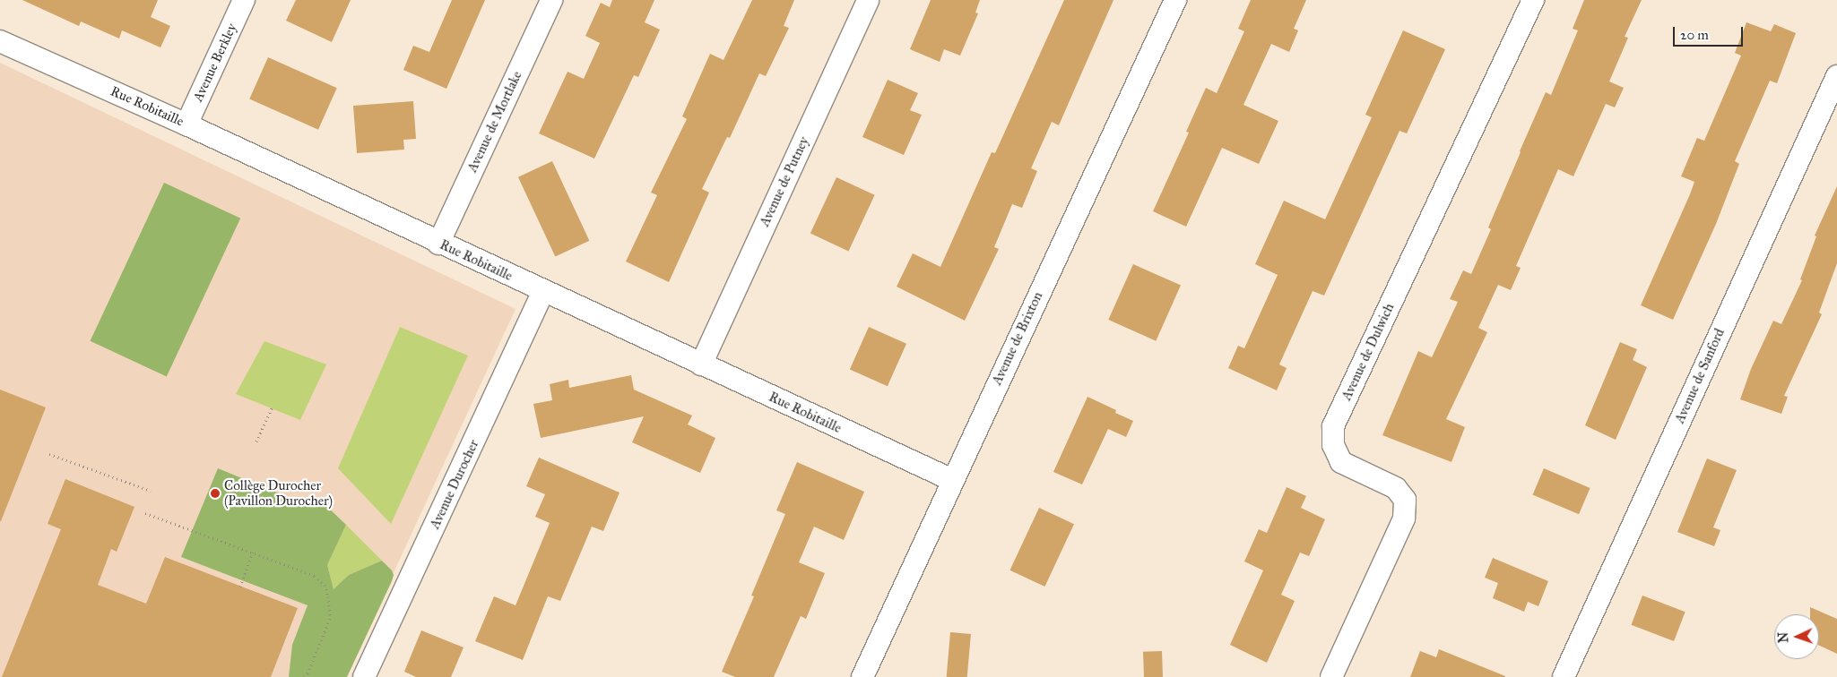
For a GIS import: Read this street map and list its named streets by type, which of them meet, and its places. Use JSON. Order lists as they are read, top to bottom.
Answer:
{
  "streets": {
    "street": [
      "Avenue Berkley",
      "Rue Robitaille",
      "Avenue de Mortlake",
      "Avenue de Putney",
      "Avenue de Brixton",
      "Avenue de Dulwich",
      "Avenue de Sanford",
      "Avenue Durocher"
    ]
  },
  "crossings": [
    ["Avenue Berkley", "Rue Robitaille"],
    ["Rue Robitaille", "Avenue de Mortlake"],
    ["Rue Robitaille", "Avenue de Putney"],
    ["Rue Robitaille", "Avenue de Brixton"],
    ["Rue Robitaille", "Avenue Durocher"]
  ],
  "places": ["Collège Durocher (Pavillon Durocher)"],
  "scale_bar": "20 m",
  "north": "left"
}
